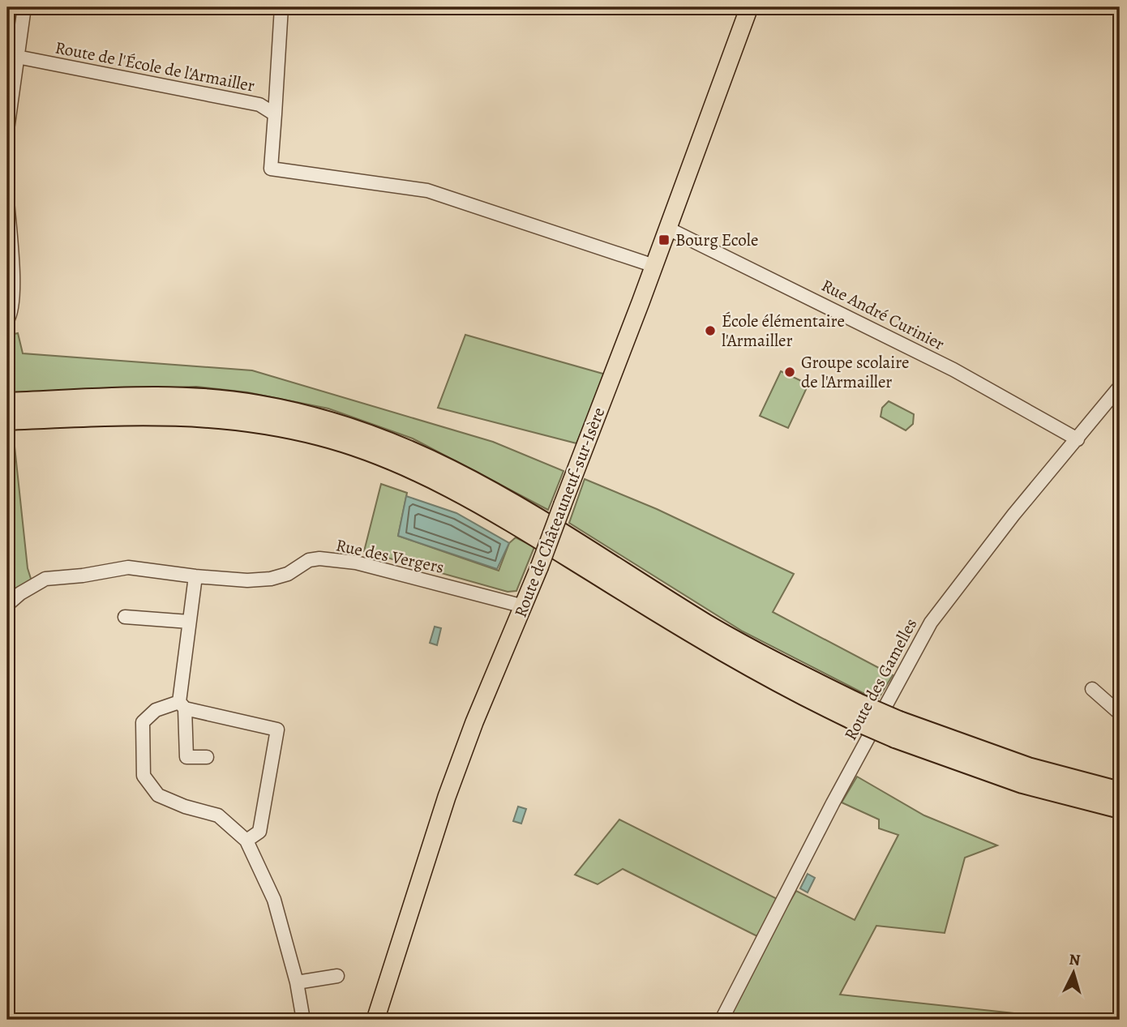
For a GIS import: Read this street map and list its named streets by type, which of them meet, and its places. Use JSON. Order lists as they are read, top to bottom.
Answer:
{
  "streets": {
    "main road": ["Route de Châteauneuf-sur-Isère"],
    "street": [
      "Route de l'École de l'Armailler",
      "Rue André Curinier",
      "Rue des Vergers",
      "Route des Gamelles"
    ]
  },
  "crossings": [
    ["Rue André Curinier", "Route de Châteauneuf-sur-Isère"],
    ["Rue André Curinier", "Route des Gamelles"],
    ["Route de Châteauneuf-sur-Isère", "Rue des Vergers"]
  ],
  "places": {
    "transit": ["Bourg Ecole"],
    "other": ["École élémentaire l'Armailler", "Groupe scolaire de l'Armailler"]
  },
  "north": "top"
}
